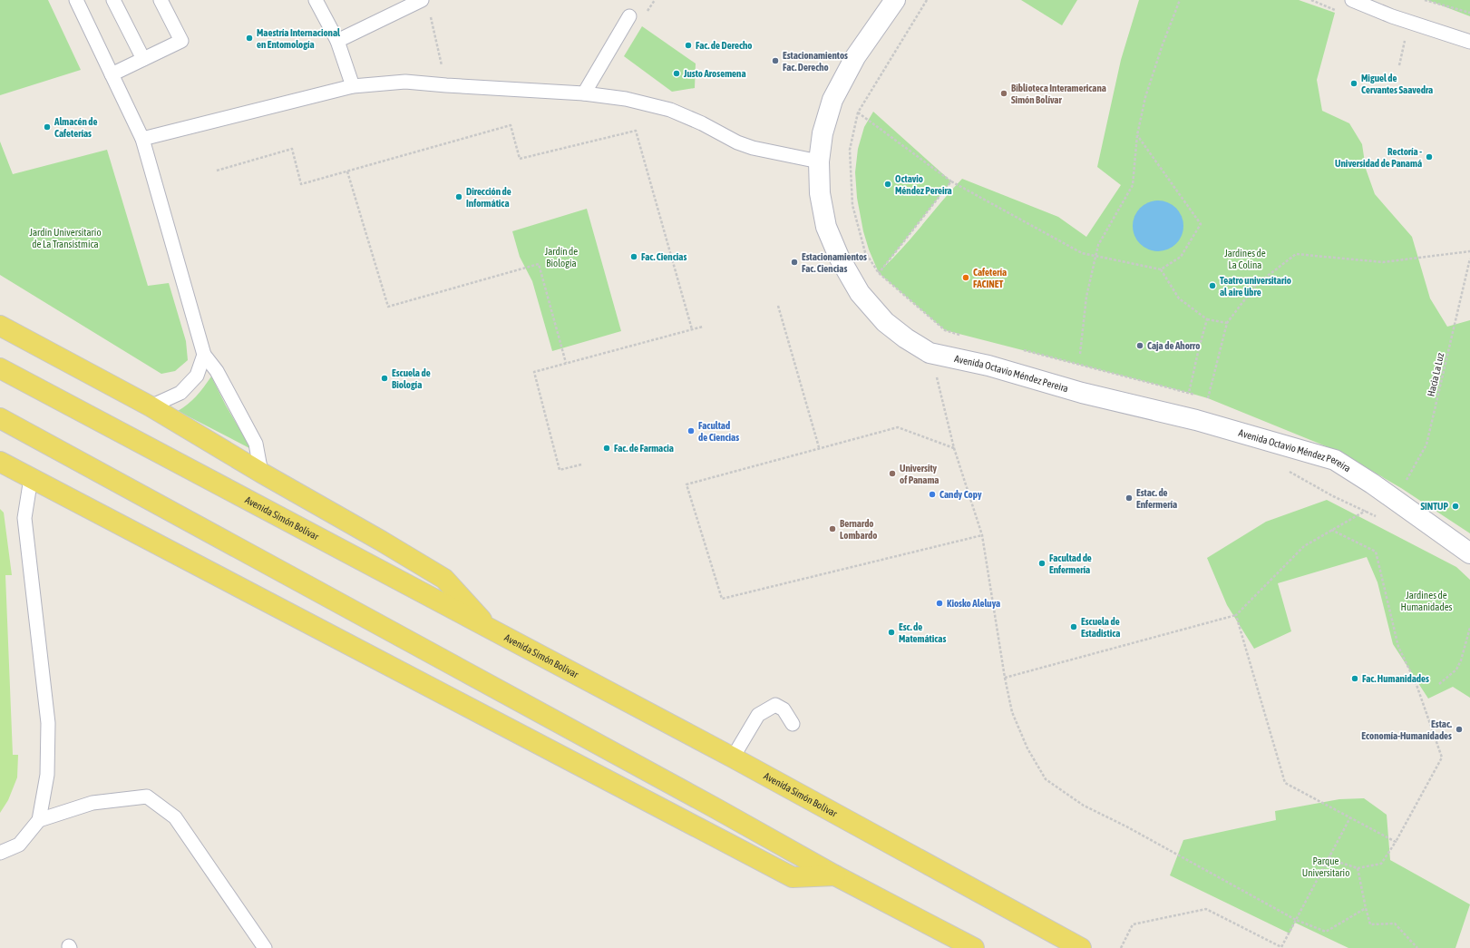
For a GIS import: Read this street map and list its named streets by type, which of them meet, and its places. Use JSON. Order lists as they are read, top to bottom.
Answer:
{
  "streets": {
    "main road": ["Avenida Simón Bolívar"],
    "street": ["Avenida Octavio Méndez Pereira"],
    "path": ["Hacia La Luz"]
  },
  "crossings": [
    ["Avenida Octavio Méndez Pereira", "Hacia La Luz"]
  ],
  "parks": [
    "Jardín Universitario de La Transístmica",
    "Jardín de Biología",
    "Jardines de La Colina",
    "Jardines de Humanidades",
    "Parque Universitario"
  ],
  "places": [
    "Maestría Internacional en Entomología",
    "Fac. de Derecho",
    "Estacionamientos Fac. Derecho",
    "Justo Arosemena",
    "Miguel de Cervantes Saavedra",
    "Biblioteca Interamericana Simón Bolívar",
    "Almacén de Cafeterías",
    "Rectoría - Universidad de Panamá",
    "Octavio Méndez Pereira",
    "Dirección de Informática",
    "Fac. Ciencias",
    "Estacionamientos Fac. Ciencias",
    "Cafetería FACINET",
    "Teatro universitario al aire libre",
    "Caja de Ahorro",
    "Escuela de Biología",
    "Facultad de Ciencias",
    "Fac. de Farmacia",
    "University of Panama",
    "Candy Copy",
    "Estac. de Enfermería",
    "SINTUP",
    "Bernardo Lombardo",
    "Facultad de Enfermería",
    "Kiosko Aleluya",
    "Escuela de Estadistica",
    "Esc. de Matemáticas",
    "Fac. Humanidades",
    "Estac. Economía-Humanidades"
  ]
}
